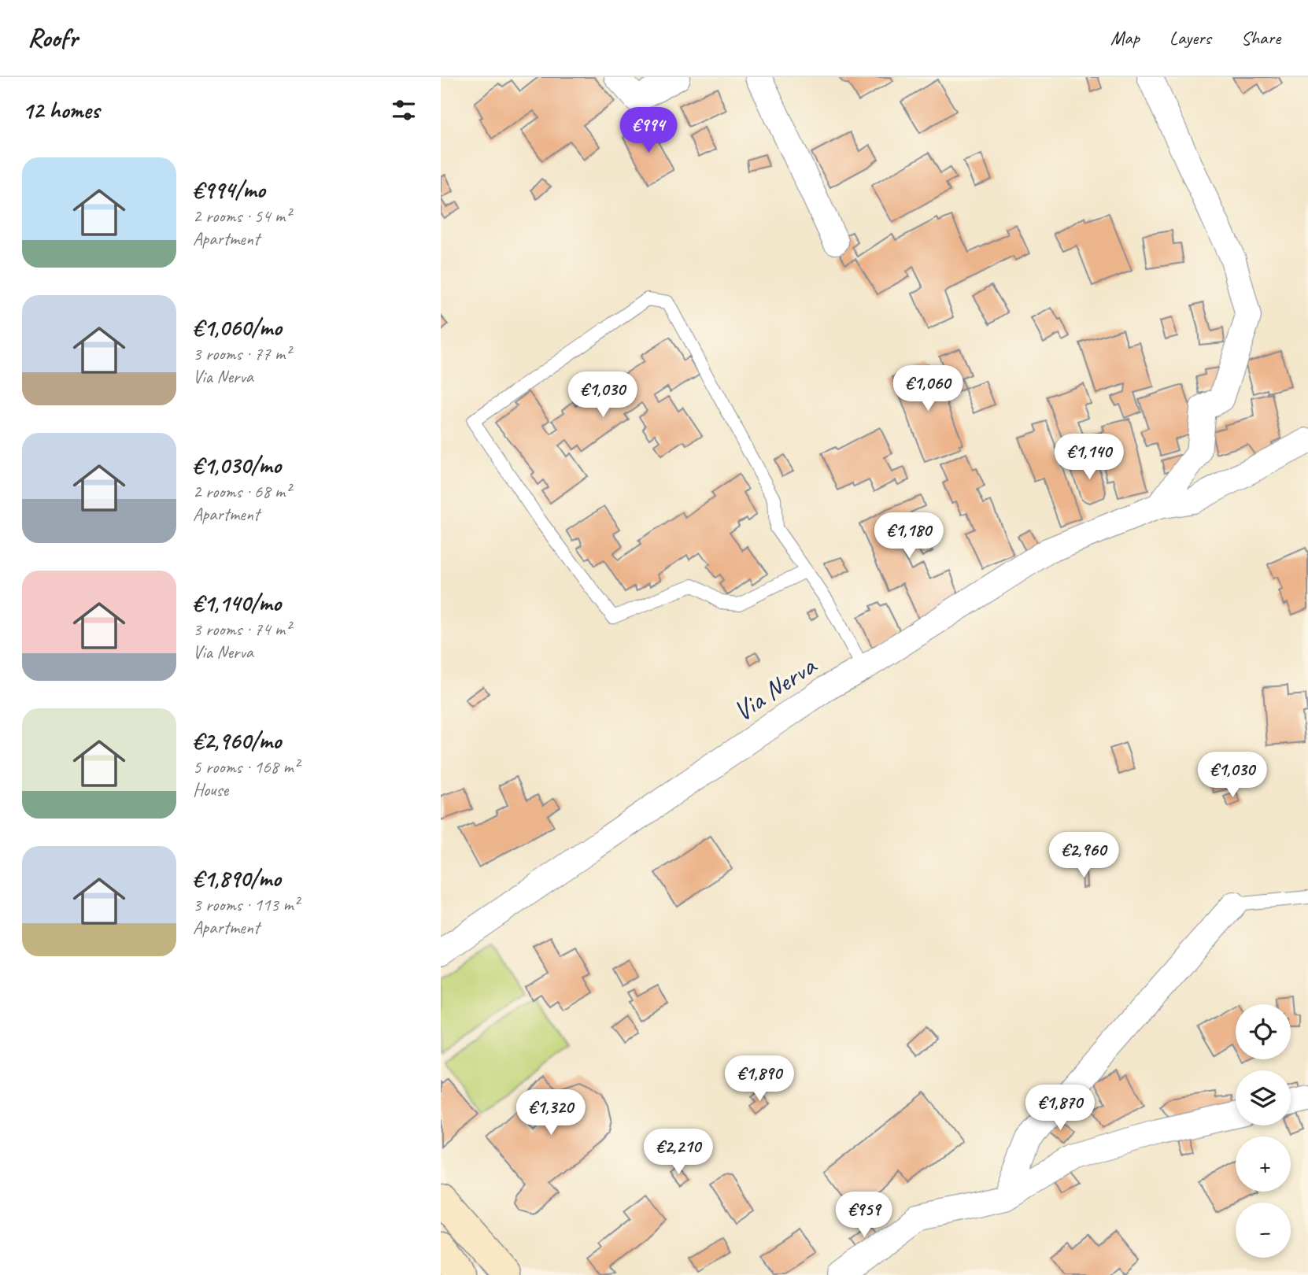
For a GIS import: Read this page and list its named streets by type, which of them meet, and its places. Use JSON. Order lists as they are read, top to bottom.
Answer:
{
  "streets": {
    "street": ["Via Nerva"]
  },
  "page": {
    "header": "Roofr",
    "nav": ["Map", "Layers", "Share"],
    "heading": "12 homes",
    "price": [
      "€994",
      "€1,060",
      "€1,030",
      "€1,140",
      "€1,180",
      "€1,030",
      "€2,960",
      "€1,890",
      "€1,870",
      "€1,320",
      "€2,210",
      "€959"
    ],
    "list": [
      {
        "name": "€994/mo",
        "note": "2 rooms · 54 m² · Apartment"
      },
      {
        "name": "€1,060/mo",
        "note": "3 rooms · 77 m² · Via Nerva"
      },
      {
        "name": "€1,030/mo",
        "note": "2 rooms · 68 m² · Apartment"
      },
      {
        "name": "€1,140/mo",
        "note": "3 rooms · 74 m² · Via Nerva"
      },
      {
        "name": "€2,960/mo",
        "note": "5 rooms · 168 m² · House"
      },
      {
        "name": "€1,890/mo",
        "note": "3 rooms · 113 m² · Apartment"
      }
    ],
    "map_buttons": ["+", "−"]
  }
}
